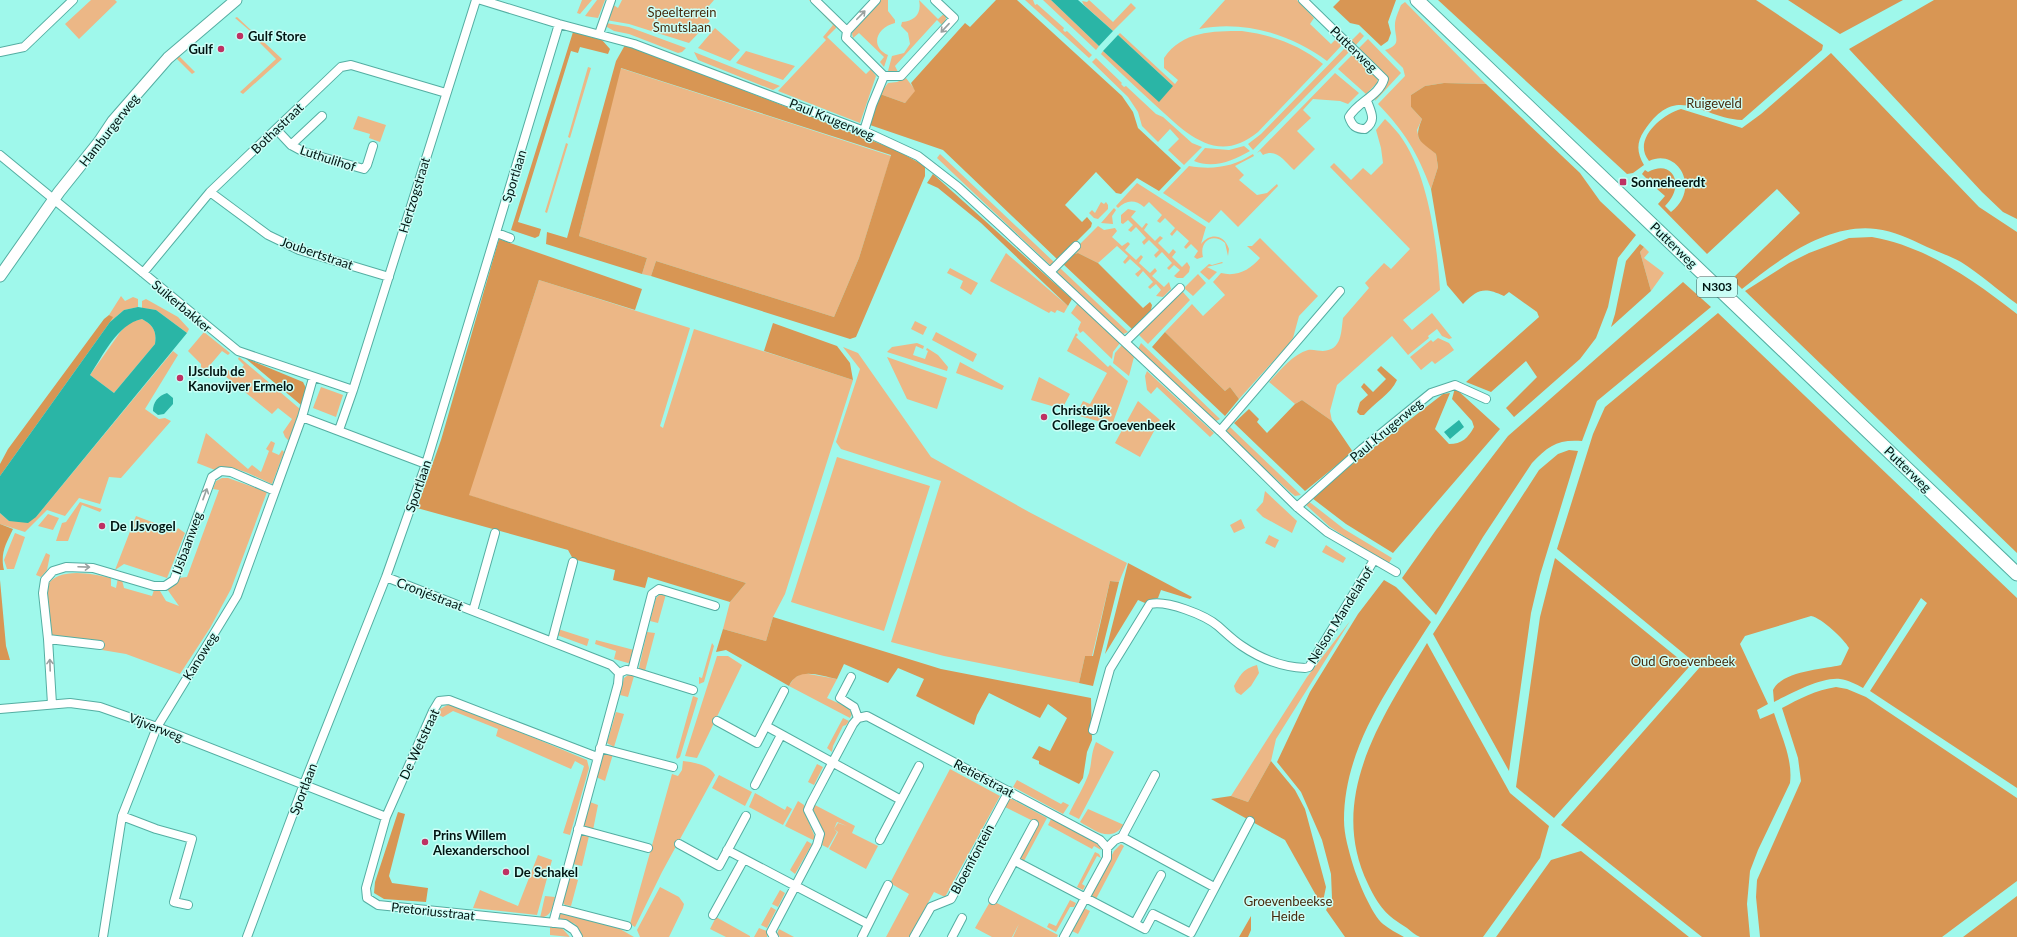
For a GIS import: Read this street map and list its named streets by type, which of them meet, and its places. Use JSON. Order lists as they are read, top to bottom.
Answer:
{
  "streets": {
    "main road": ["Putterweg", "N303"],
    "street": [
      "Paul Krugerweg",
      "Bothastraat",
      "Hamburgerweg",
      "Luthulihof",
      "Sportlaan",
      "Hertzogstraat",
      "Joubertstraat",
      "Suikerbakker",
      "IJsbaanweg",
      "Cronjéstraat",
      "Nelson Mandelahof",
      "Kanoweg",
      "Vijverweg",
      "De Wetstraat",
      "Retiefstraat",
      "Bloemfontein",
      "Pretoriusstraat"
    ]
  },
  "crossings": [
    ["Paul Krugerweg", "Sportlaan"],
    ["Paul Krugerweg", "Nelson Mandelahof"],
    ["Bothastraat", "Luthulihof"],
    ["Bothastraat", "Hertzogstraat"],
    ["Bothastraat", "Joubertstraat"],
    ["Bothastraat", "Suikerbakker"],
    ["Hamburgerweg", "Suikerbakker"],
    ["Sportlaan", "Cronjéstraat"],
    ["Sportlaan", "Vijverweg"],
    ["Hertzogstraat", "Joubertstraat"],
    ["Hertzogstraat", "Suikerbakker"],
    ["Suikerbakker", "Kanoweg"],
    ["IJsbaanweg", "Kanoweg"],
    ["IJsbaanweg", "Vijverweg"],
    ["Kanoweg", "Vijverweg"],
    ["De Wetstraat", "Pretoriusstraat"],
    ["Retiefstraat", "Bloemfontein"]
  ],
  "parks": [
    "Speelterrein Smutslaan",
    "Ruigeveld",
    "Oud Groevenbeek",
    "Groevenbeekse Heide"
  ],
  "places": {
    "other": [
      "Gulf Store",
      "Gulf",
      "IJsclub de Kanovijver Ermelo",
      "Christelijk College Groevenbeek",
      "De IJsvogel",
      "Prins Willem Alexanderschool",
      "De Schakel"
    ],
    "transit": ["Sonneheerdt"]
  }
}
